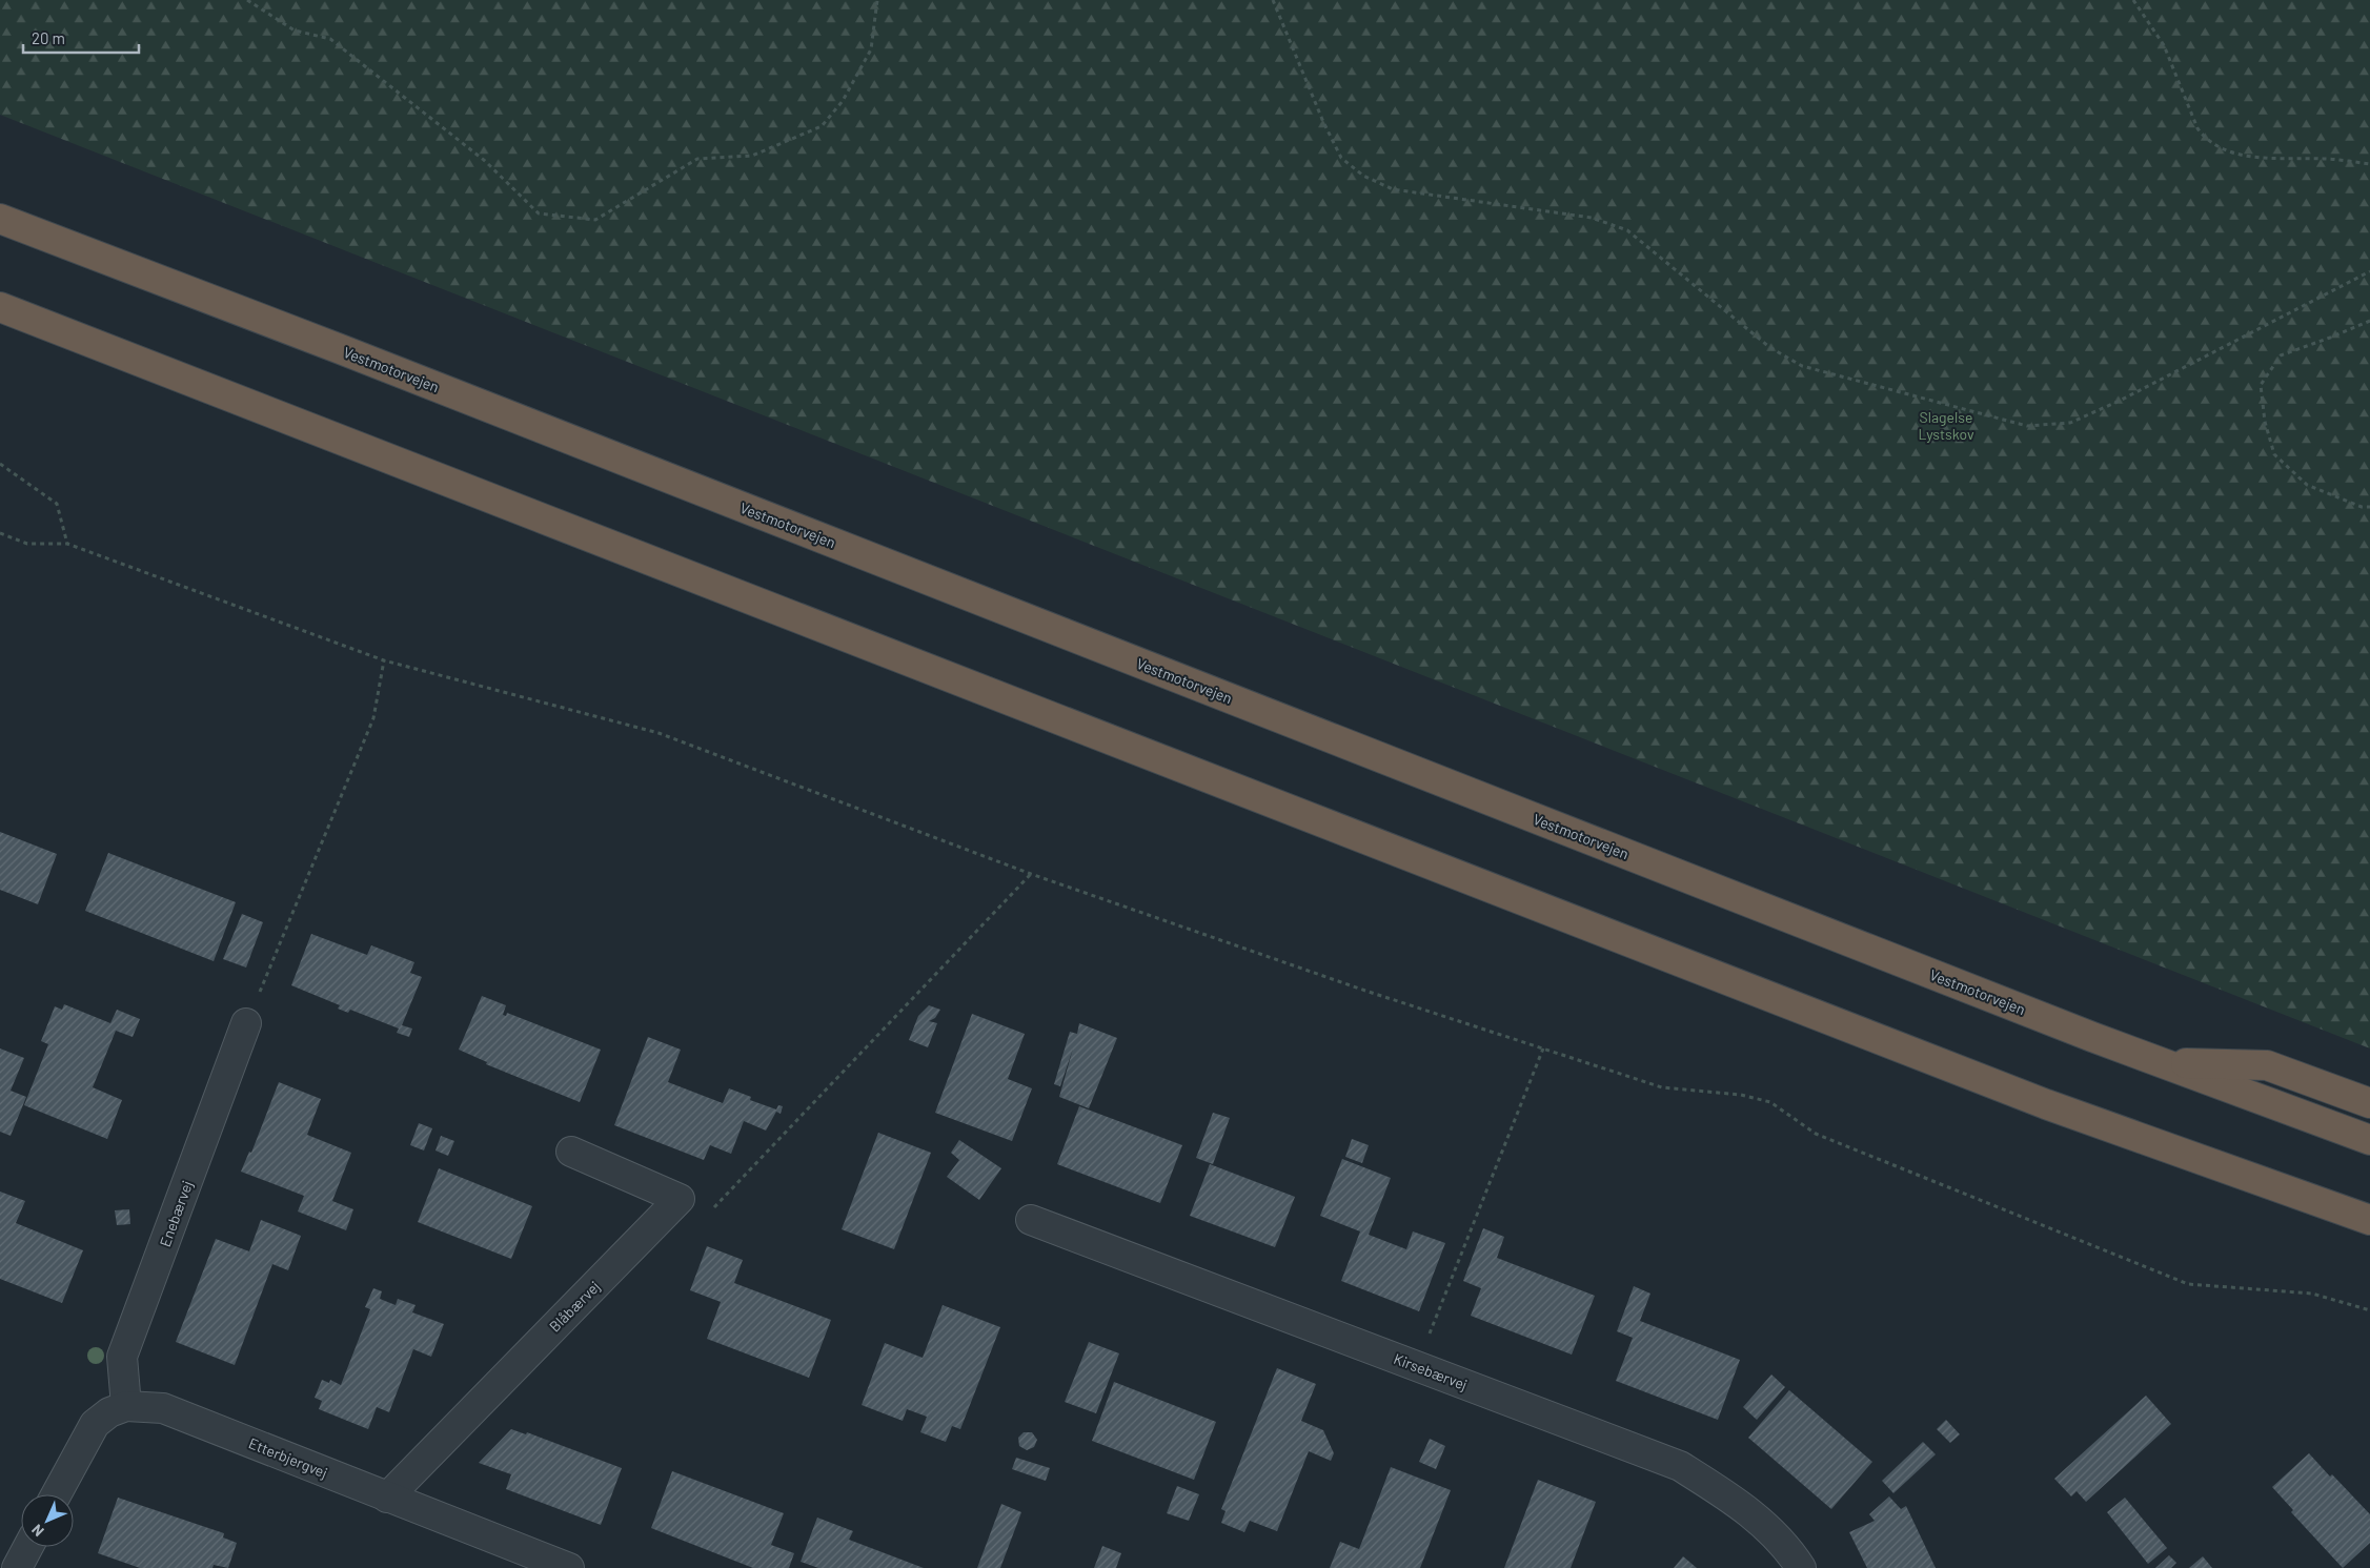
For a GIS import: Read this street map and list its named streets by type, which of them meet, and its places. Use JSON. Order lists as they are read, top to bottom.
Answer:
{
  "streets": {
    "highway": ["Vestmotorvejen"],
    "street": [
      "Enebærvej",
      "Blåbærvej",
      "Kirsebærvej",
      "Etterbjergvej"
    ]
  },
  "crossings": [
    ["Enebærvej", "Etterbjergvej"],
    ["Blåbærvej", "Etterbjergvej"]
  ],
  "parks": ["Slagelse Lystskov"],
  "scale_bar": "20 m",
  "north": "bottom left"
}
